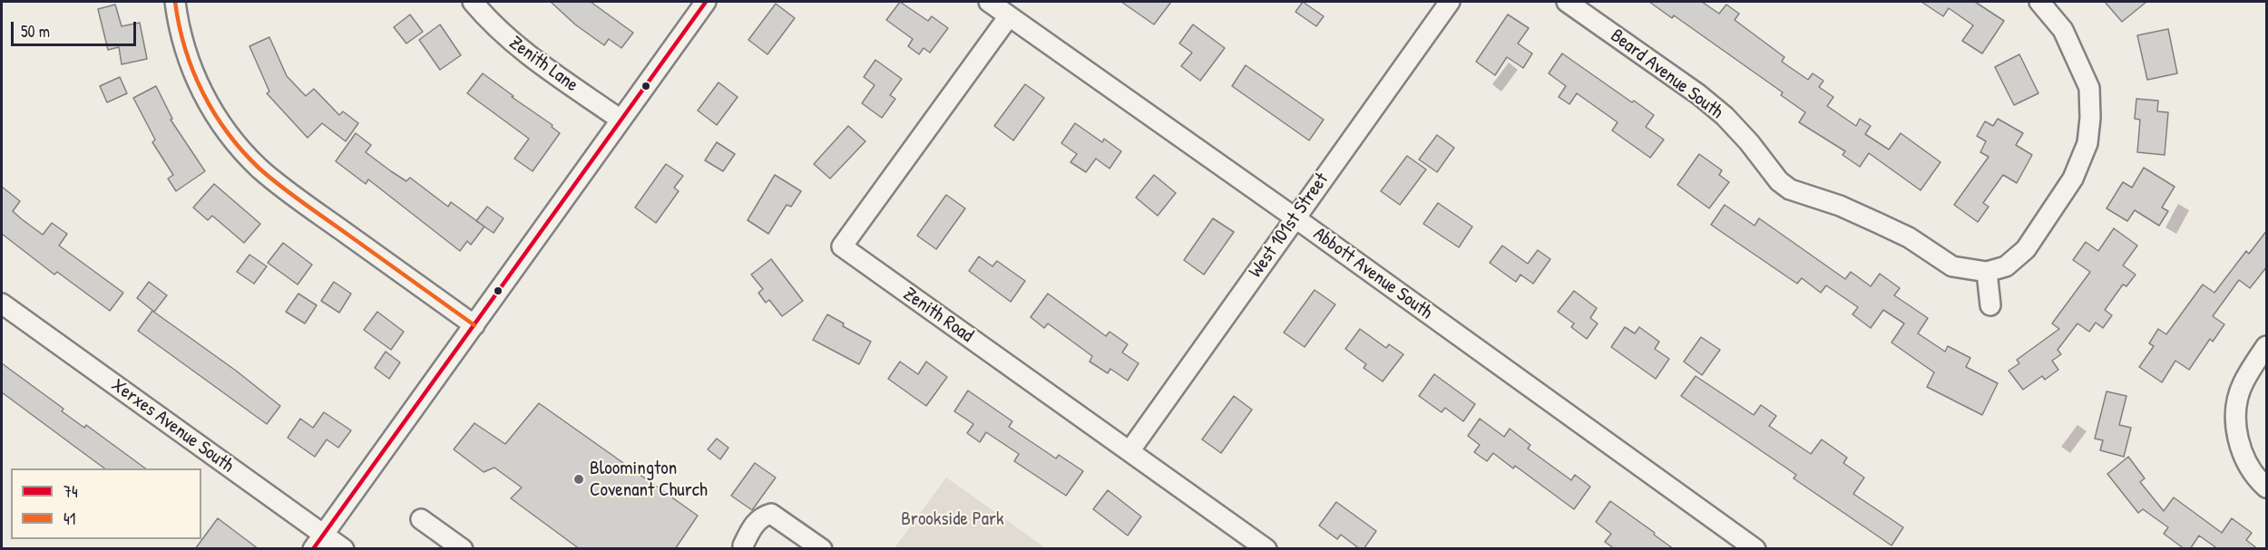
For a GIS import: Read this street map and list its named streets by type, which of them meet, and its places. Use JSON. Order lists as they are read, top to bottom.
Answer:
{
  "streets": {
    "street": [
      "Zenith Lane",
      "Beard Avenue South",
      "West 101st Street",
      "Abbott Avenue South",
      "Zenith Road",
      "Xerxes Avenue South"
    ]
  },
  "crossings": [
    ["West 101st Street", "Abbott Avenue South"],
    ["West 101st Street", "Zenith Road"],
    ["Abbott Avenue South", "Zenith Road"]
  ],
  "parks": ["Brookside Park"],
  "places": ["Bloomington Covenant Church"],
  "lines": ["transit line 74", "transit line 41"],
  "legend": ["74", "41"],
  "scale_bar": "50 m"
}
